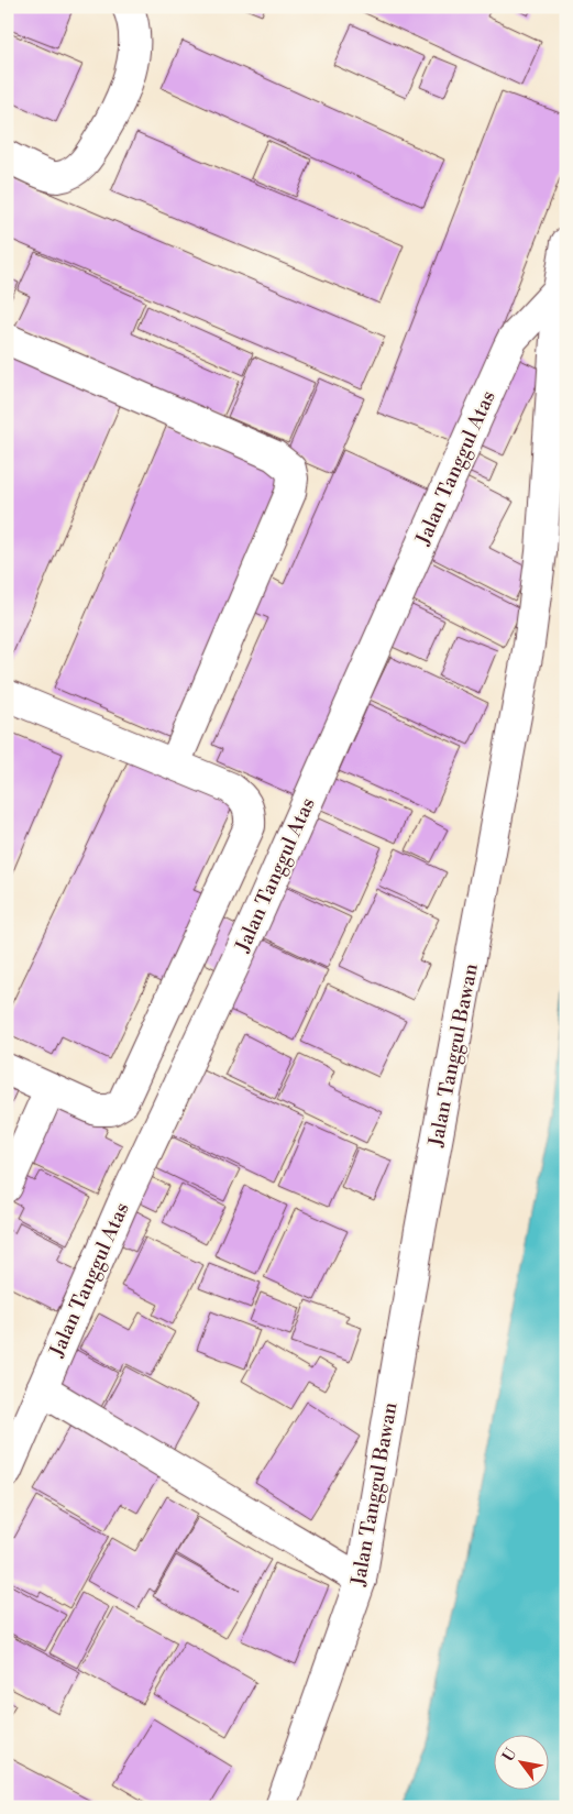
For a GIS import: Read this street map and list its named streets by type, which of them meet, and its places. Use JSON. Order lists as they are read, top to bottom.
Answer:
{
  "streets": {
    "street": ["Jalan Tanggul Atas", "Jalan Tanggul Bawan"]
  },
  "crossings": [
    ["Jalan Tanggul Atas", "Jalan Tanggul Bawan"]
  ],
  "north": "top left"
}
